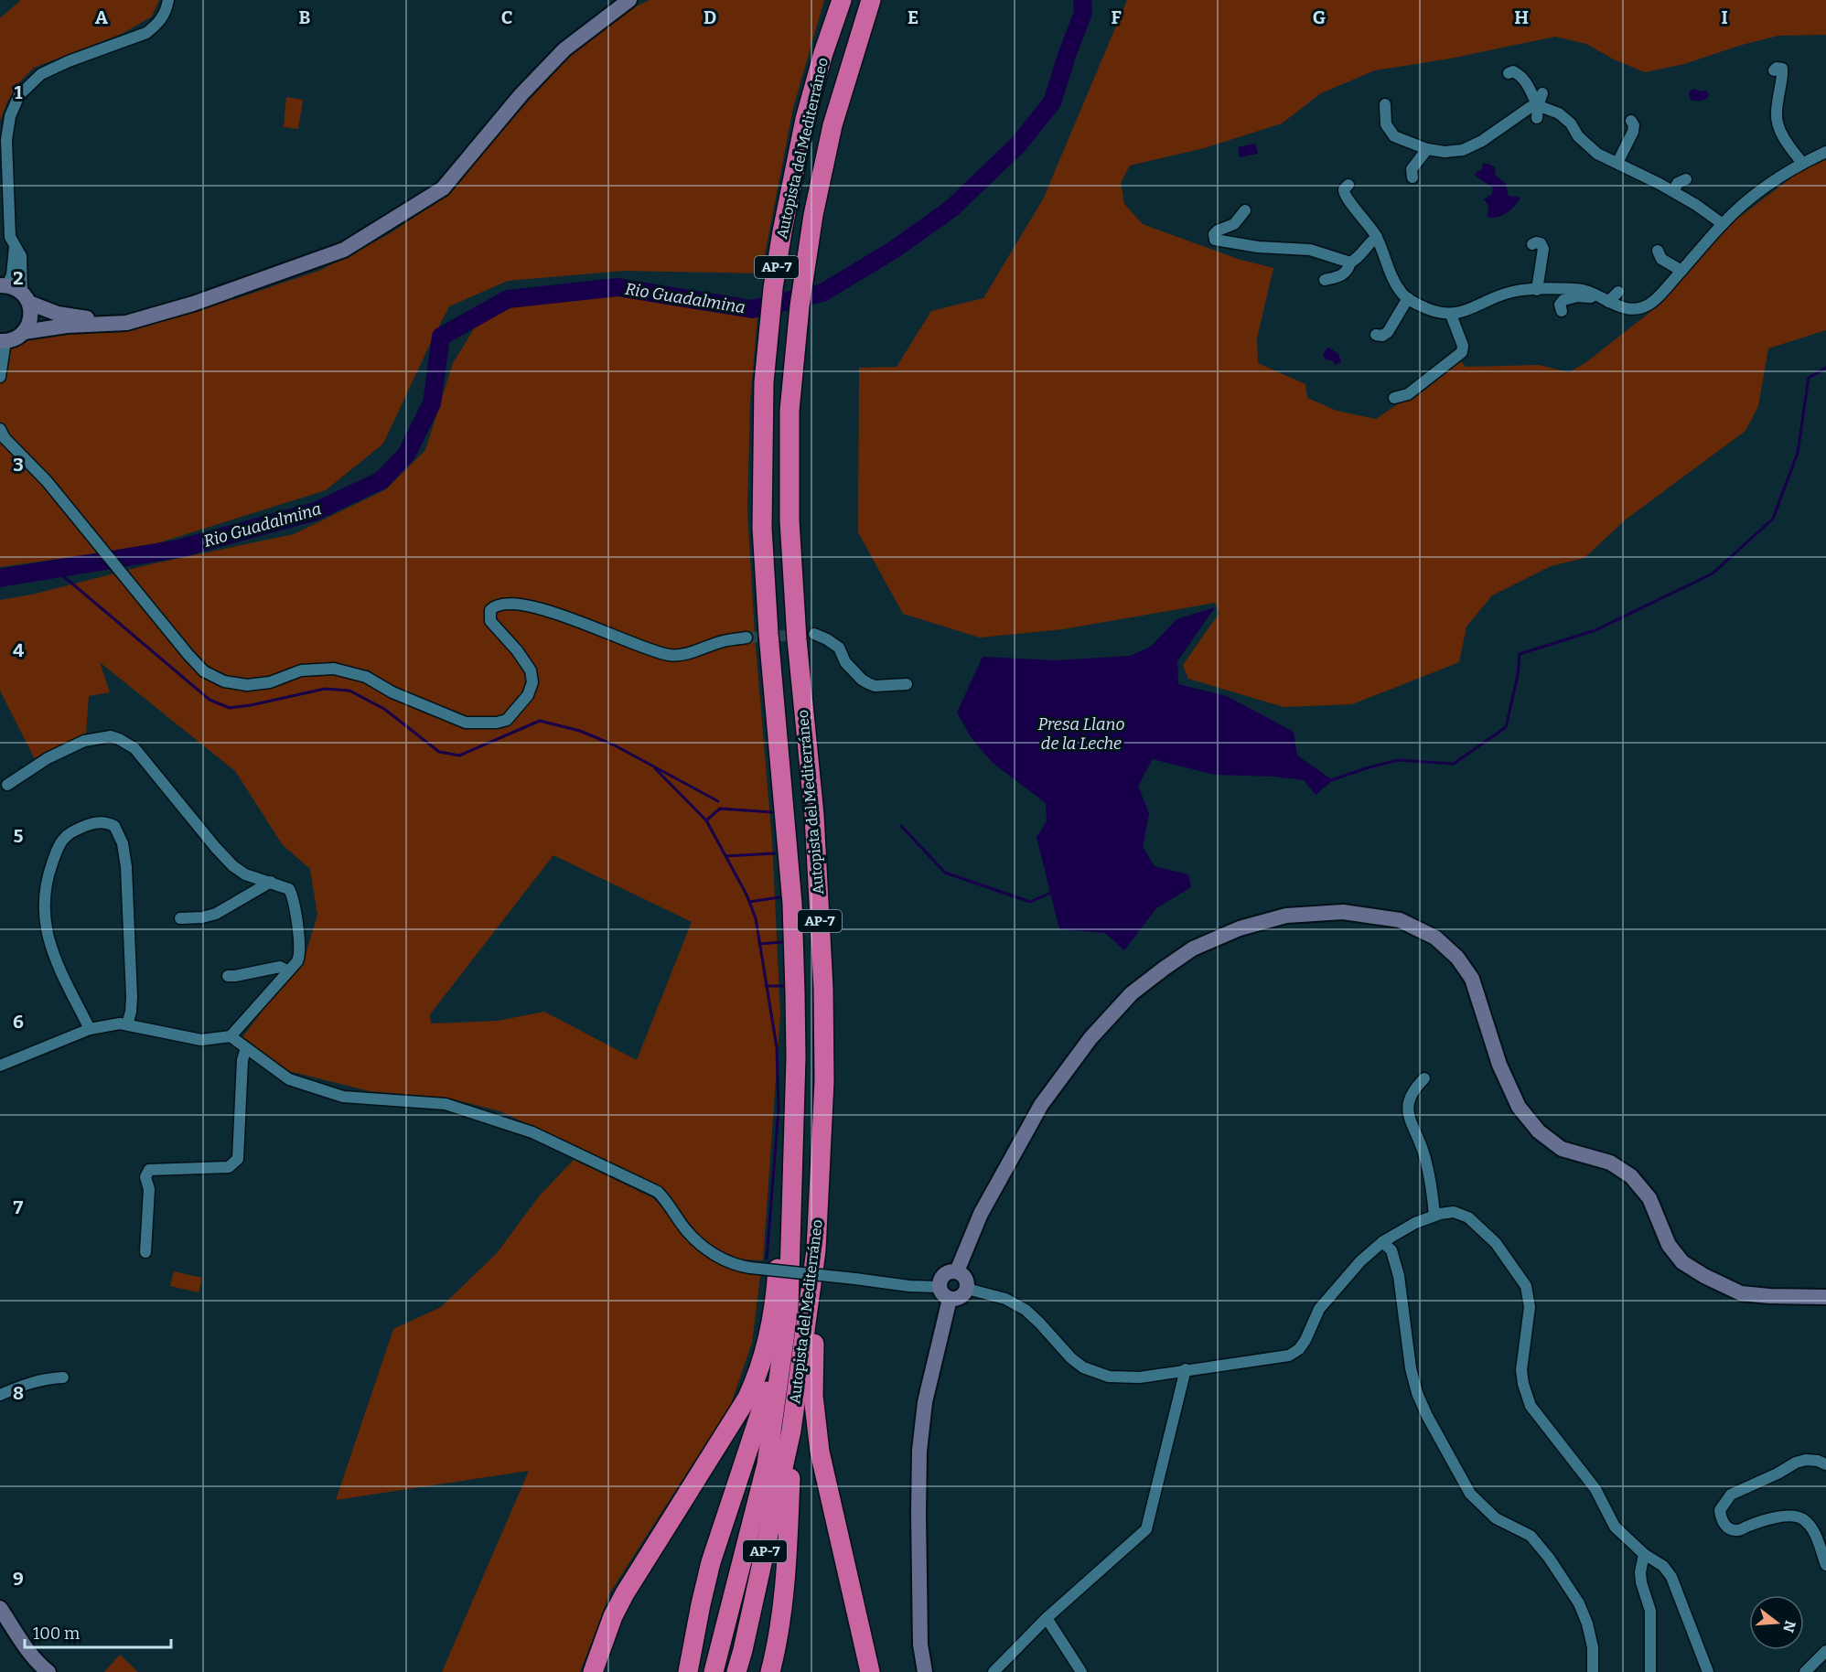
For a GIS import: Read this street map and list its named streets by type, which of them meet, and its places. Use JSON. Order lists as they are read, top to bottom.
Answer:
{
  "streets": {
    "highway": ["Autopista del Mediterráneo", "AP-7"]
  },
  "water": ["Rio Guadalmina", "Presa Llano de la Leche"],
  "scale_bar": "100 m",
  "north": "right",
  "grid": {
    "columns": [
      "A",
      "B",
      "C",
      "D",
      "E",
      "F",
      "G",
      "H",
      "I"
    ],
    "rows": [
      "1",
      "2",
      "3",
      "4",
      "5",
      "6",
      "7",
      "8",
      "9"
    ]
  }
}
